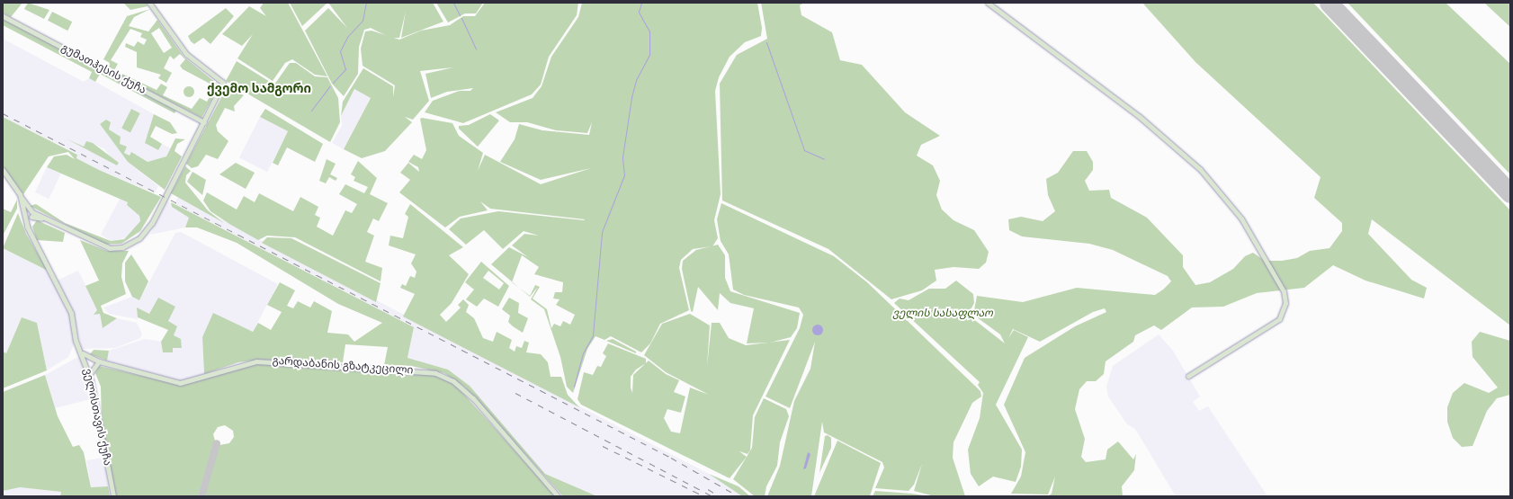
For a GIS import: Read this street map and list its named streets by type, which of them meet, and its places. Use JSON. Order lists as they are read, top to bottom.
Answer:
{
  "streets": {
    "street": ["გუმათჰესის ქუჩა", "გარდაბანის გზატკეცილი", "ველისთავის ქუჩა"]
  },
  "crossings": [
    ["გარდაბანის გზატკეცილი", "ველისთავის ქუჩა"]
  ],
  "districts": ["ქვემო სამგორი"],
  "parks": ["ველის სასაფლაო"]
}
